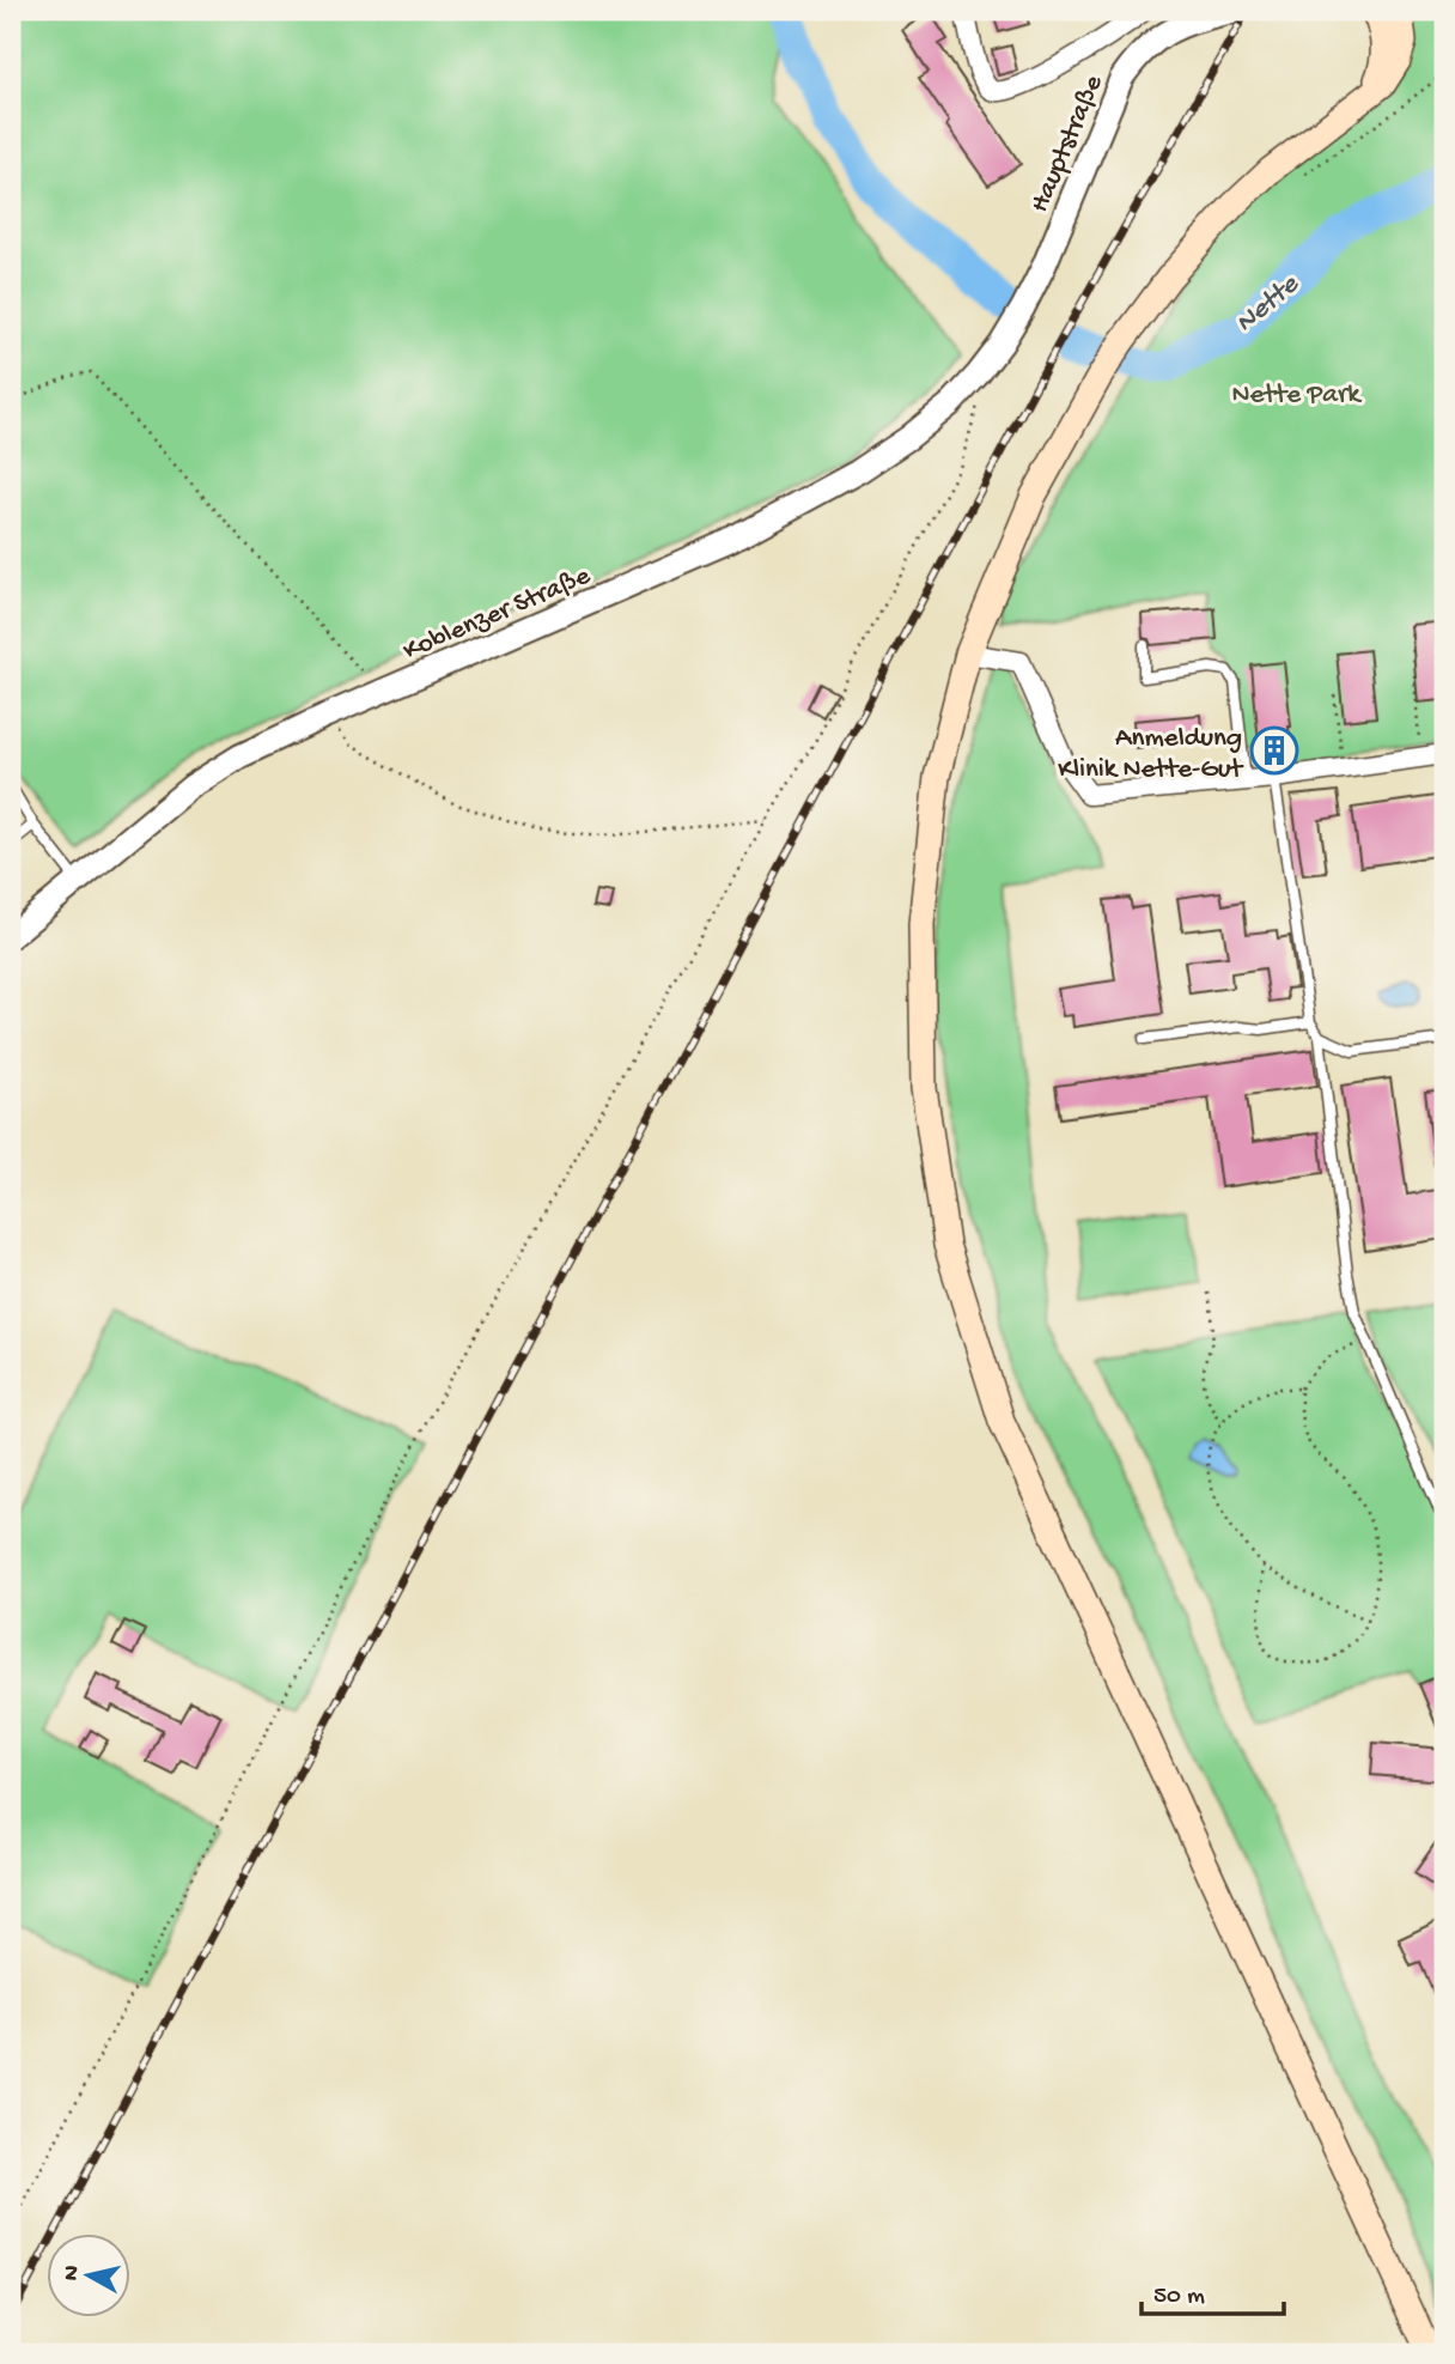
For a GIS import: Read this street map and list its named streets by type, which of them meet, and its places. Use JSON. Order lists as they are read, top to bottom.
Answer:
{
  "streets": {
    "street": ["Hauptstraße", "Koblenzer Straße"]
  },
  "crossings": [
    ["Hauptstraße", "Koblenzer Straße"]
  ],
  "water": ["Nette"],
  "parks": ["Nette Park"],
  "places": {
    "building": ["Anmeldung Klinik Nette-Gut"]
  },
  "scale_bar": "50 m",
  "north": "left"
}
